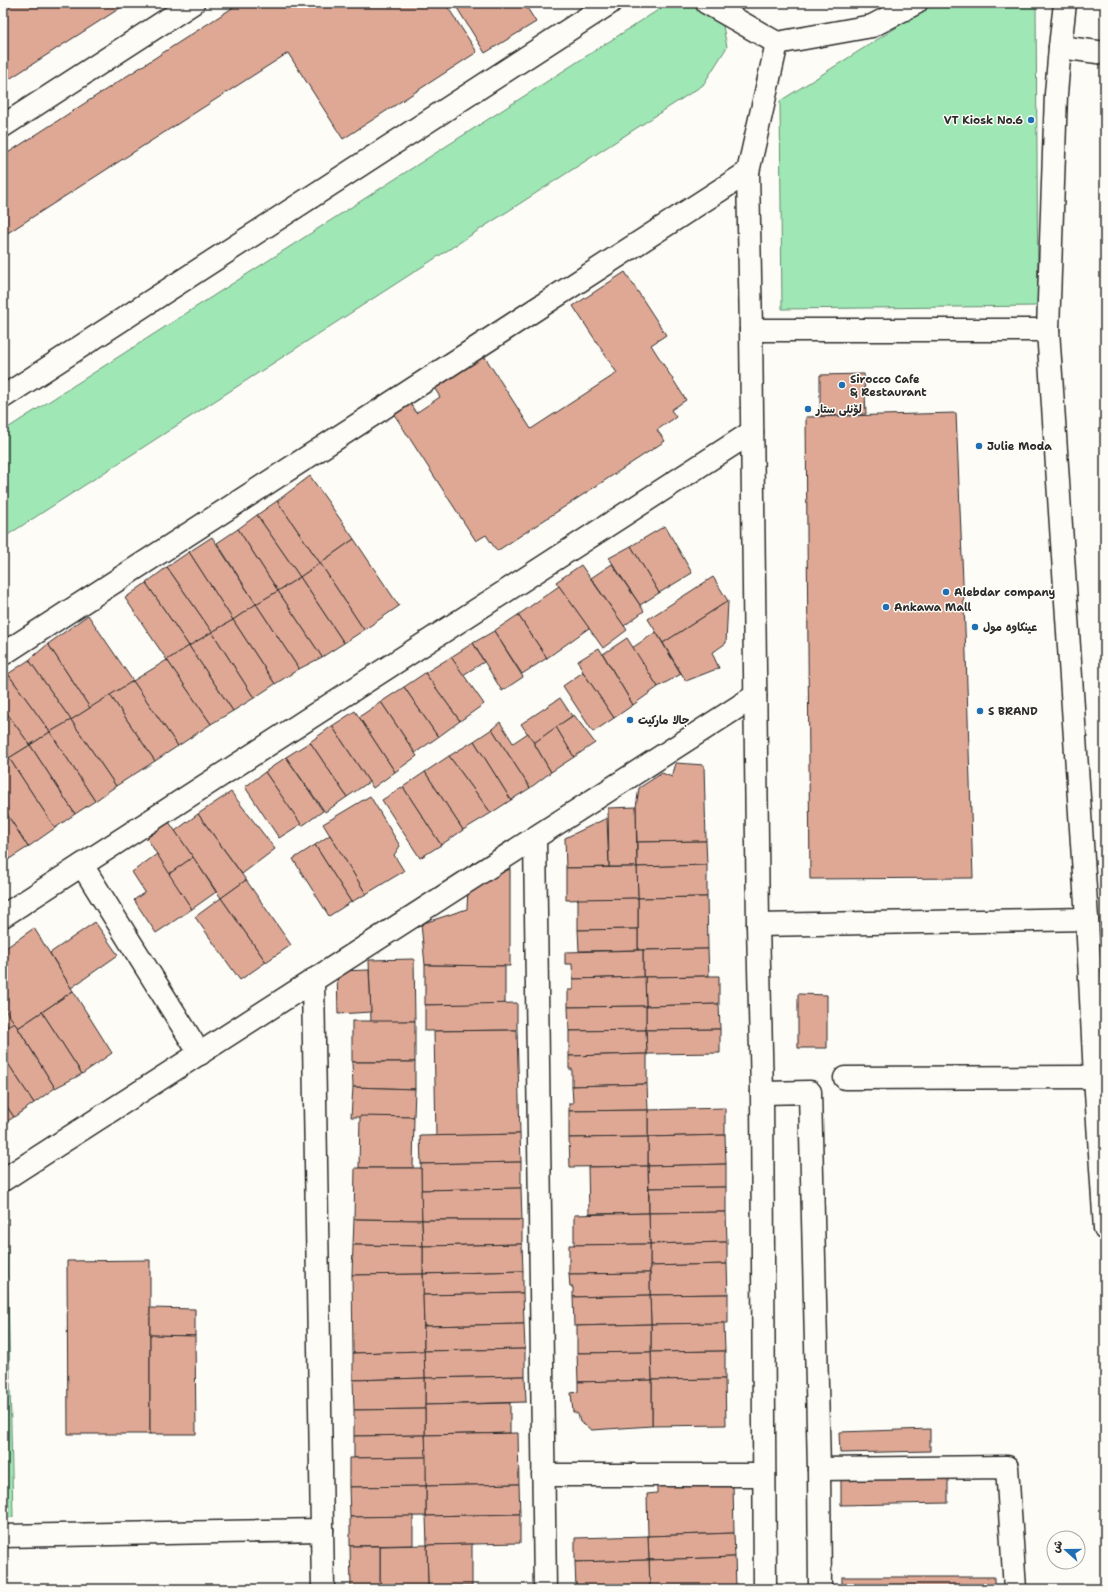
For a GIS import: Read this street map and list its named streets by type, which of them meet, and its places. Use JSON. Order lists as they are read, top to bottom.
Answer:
{
  "places": [
    "VT Kiosk No.6",
    "Sirocco Cafe & Restaurant",
    "لۆنلی ستار",
    "Julie Moda",
    "Alebdar company",
    "Ankawa Mall",
    "عينكاوه مول",
    "S BRAND",
    "جالا ماركيت"
  ],
  "north": "left"
}
